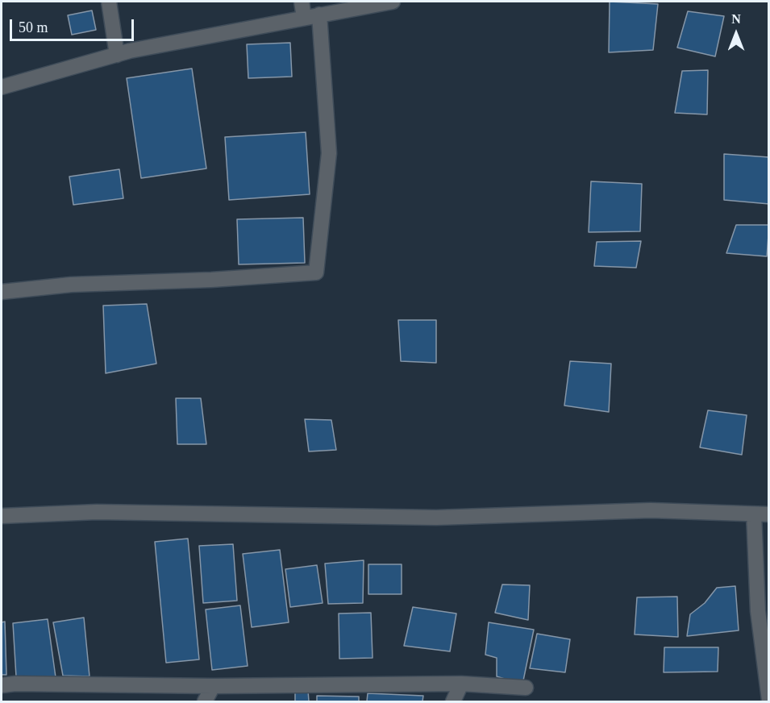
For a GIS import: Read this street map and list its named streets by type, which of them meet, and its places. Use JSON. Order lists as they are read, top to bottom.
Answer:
{
  "scale_bar": "50 m",
  "north": "top"
}
